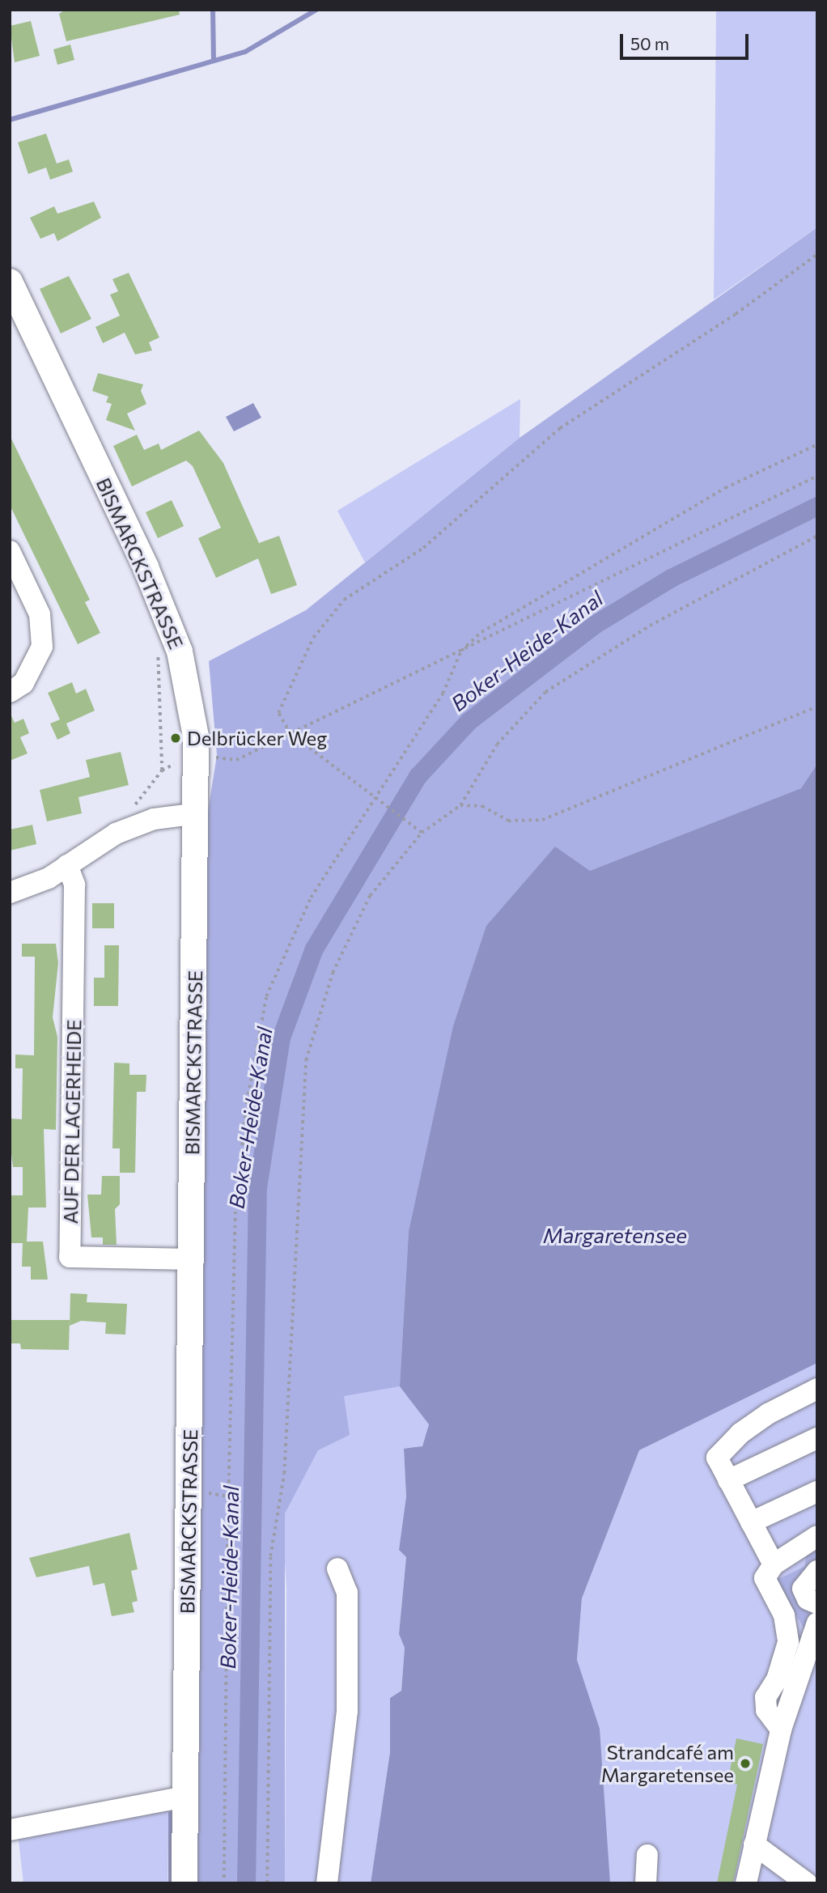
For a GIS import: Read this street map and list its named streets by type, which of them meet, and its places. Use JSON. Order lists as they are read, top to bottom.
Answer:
{
  "streets": {
    "main road": ["BISMARCKSTRASSE"],
    "street": ["AUF DER LAGERHEIDE"]
  },
  "crossings": [
    ["BISMARCKSTRASSE", "AUF DER LAGERHEIDE"]
  ],
  "water": ["Boker-Heide-Kanal", "Margaretensee"],
  "places": ["Delbrücker Weg", "Strandcafé am Margaretensee"],
  "scale_bar": "50 m"
}
